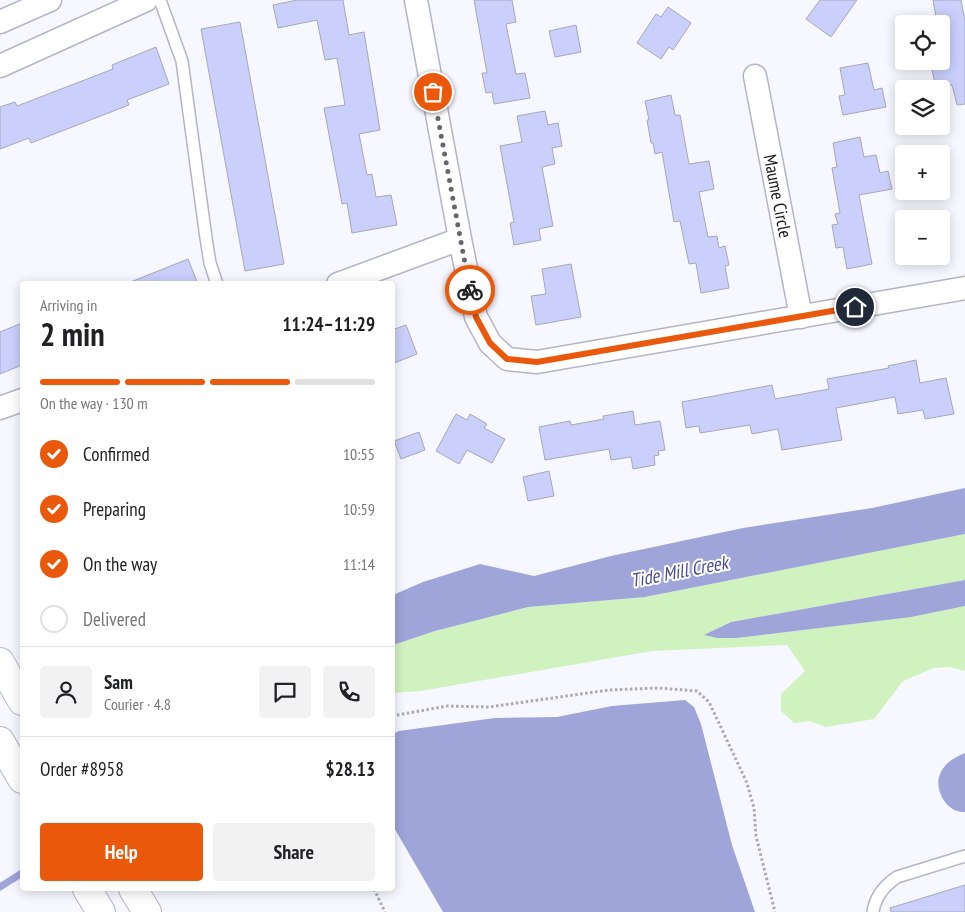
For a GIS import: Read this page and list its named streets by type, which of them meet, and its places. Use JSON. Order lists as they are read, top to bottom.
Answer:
{
  "streets": {
    "street": ["Maume Circle"]
  },
  "water": ["Tide Mill Creek"],
  "page": {
    "map_buttons": ["+", "−"],
    "heading": ["2 min", "Arriving in", "11:24–11:29"],
    "panel": [
      "Sam",
      "Courier · 4.8",
      "Order #8958",
      "$28.13"
    ],
    "bar": "On the way · 130 m",
    "list": [
      ["Confirmed", "10:55"],
      ["Preparing", "10:59"],
      ["On the way", "11:14"],
      "Delivered"
    ],
    "buttons": ["Help", "Share"]
  }
}
